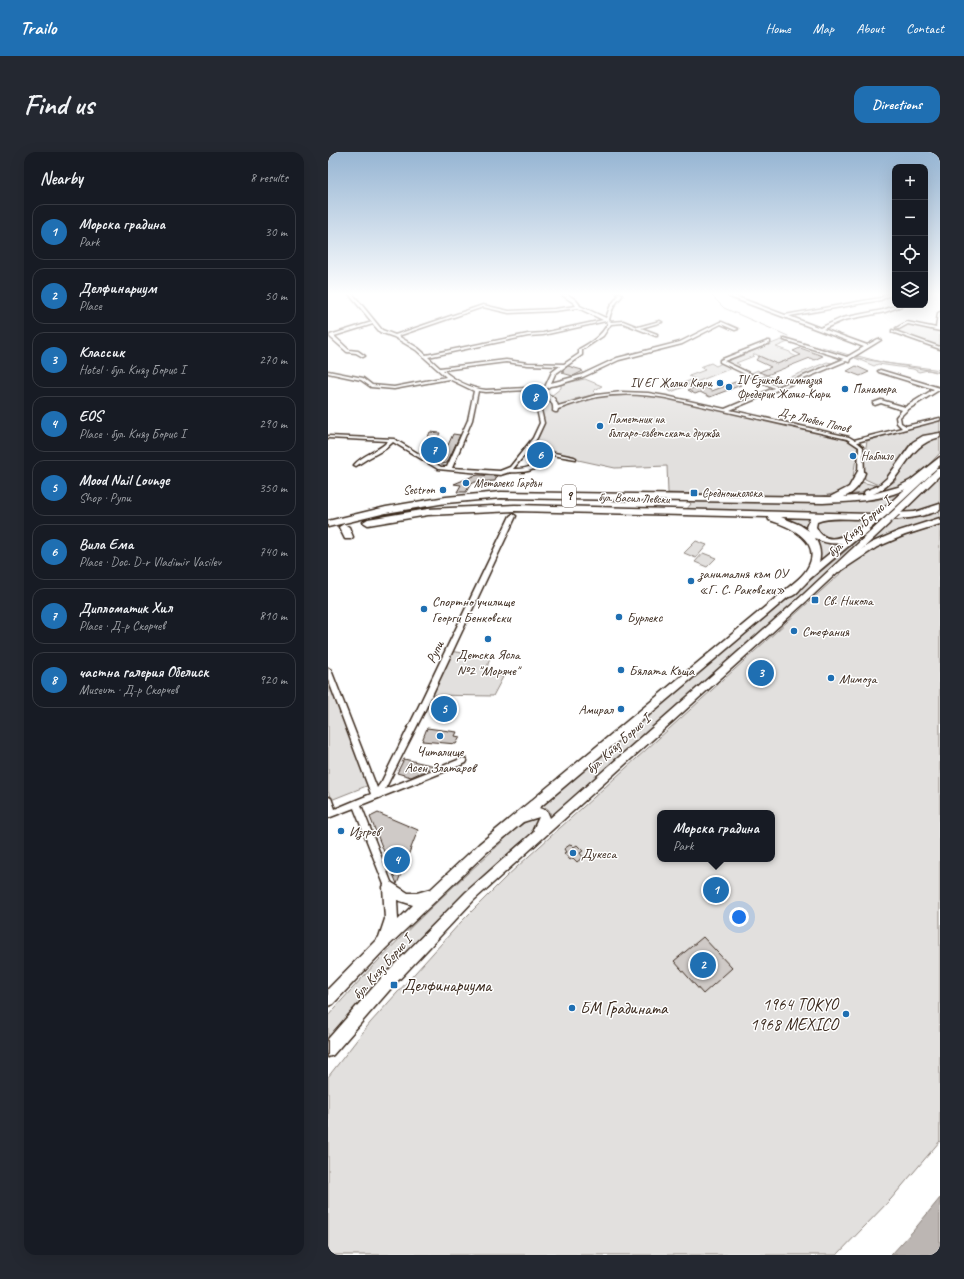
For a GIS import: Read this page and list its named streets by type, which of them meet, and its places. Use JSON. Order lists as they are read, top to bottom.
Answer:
{
  "streets": {
    "highway": ["9", "бул. Васил Левски", "бул. Княз Борис I"],
    "street": ["Д-р Любен Попов", "Рупи"]
  },
  "crossings": [
    ["бул. Васил Левски", "бул. Княз Борис I"]
  ],
  "places": {
    "other": [
      "IV ЕГ Жолио Кюри",
      "IV Езикова гимназия Фредерик Жолио-Кюри",
      "Панамера",
      "Паметник на българо-съветската дружба",
      "Наблизо",
      "Металекс Гардън",
      "Sectron",
      "занималня към ОУ «Г. С. Раковски»",
      "Спортно училище Георги Бенковски",
      "Бурлекс",
      "Стефания",
      "Детска Ясла №2 \"Моряче\"",
      "Бялата Къща",
      "Мимоза",
      "Амирал",
      "Читалище Асен Златаров",
      "Изгрев",
      "Дукеса",
      "БМ Градината",
      "1964 TOKYO 1968 MEXICO"
    ],
    "transit": ["Средношколска", "Св. Никола", "Делфинариума"]
  },
  "page": {
    "header": "Trailo",
    "nav": [
      "Home",
      "Map",
      "About",
      "Contact"
    ],
    "buttons": "Directions",
    "title": "Find us",
    "heading": ["Nearby", "8 results"],
    "map_buttons": ["+", "−"],
    "list": [
      {
        "mark": "1",
        "name": "Морска градина",
        "note": "Park",
        "value": "30 m"
      },
      {
        "mark": "2",
        "name": "Делфинариум",
        "note": "Place",
        "value": "50 m"
      },
      {
        "mark": "3",
        "name": "Классик",
        "note": "Hotel · бул. Княз Борис I",
        "value": "270 m"
      },
      {
        "mark": "4",
        "name": "EOS",
        "note": "Place · бул. Княз Борис I",
        "value": "290 m"
      },
      {
        "mark": "5",
        "name": "Mood Nail Lounge",
        "note": "Shop · Рупи",
        "value": "350 m"
      },
      {
        "mark": "6",
        "name": "Вила Ема",
        "note": "Place · Doc. D-r Vladimir Vasilev",
        "value": "740 m"
      },
      {
        "mark": "7",
        "name": "Дипломатик Хил",
        "note": "Place · Д-р Скорчев",
        "value": "810 m"
      },
      {
        "mark": "8",
        "name": "частна галерия Обелиск",
        "note": "Museum · Д-р Скорчев",
        "value": "920 m"
      }
    ],
    "pins": [
      "8",
      "7",
      "6",
      "3",
      "5",
      "4",
      "1",
      "2"
    ],
    "popup": ["Морска градина", "Park"]
  }
}
